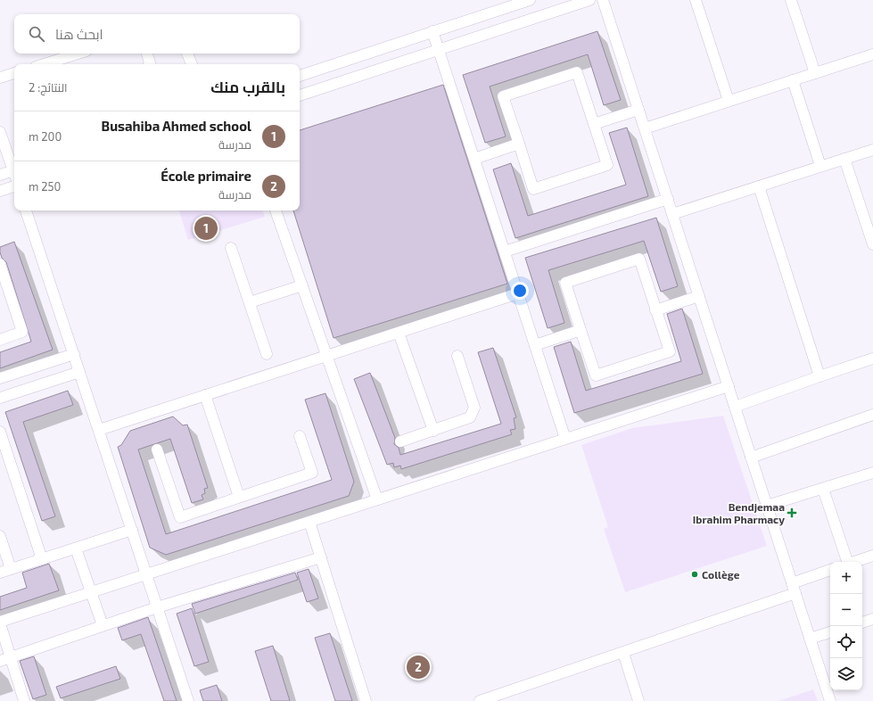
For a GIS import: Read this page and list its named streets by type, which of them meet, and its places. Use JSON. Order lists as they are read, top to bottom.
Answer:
{
  "places": {
    "health": ["Bendjemaa Ibrahim Pharmacy"],
    "other": ["Collège"]
  },
  "page": {
    "search": "ابحث هنا",
    "heading": ["بالقرب منك", "النتائج: 2"],
    "list": [
      {
        "mark": "1",
        "name": "Busahiba Ahmed school",
        "note": "مدرسة",
        "value": "200 m"
      },
      {
        "mark": "2",
        "name": "École primaire",
        "note": "مدرسة",
        "value": "250 m"
      }
    ],
    "pins": ["1", "2"],
    "map_buttons": ["+", "−"]
  }
}
